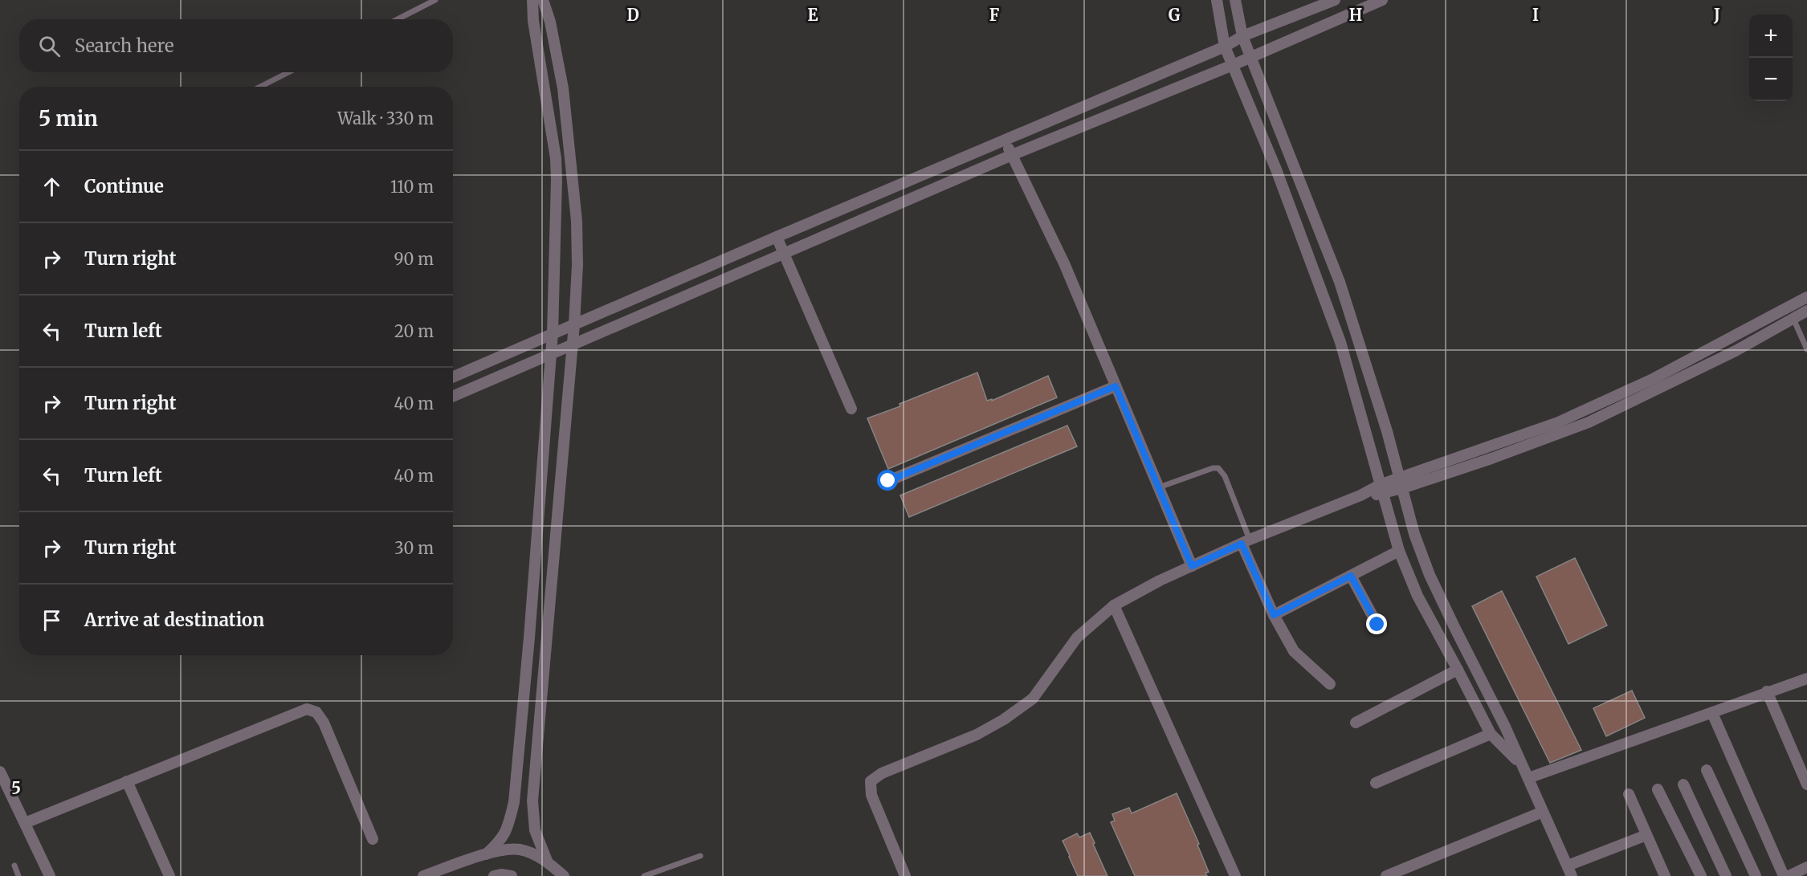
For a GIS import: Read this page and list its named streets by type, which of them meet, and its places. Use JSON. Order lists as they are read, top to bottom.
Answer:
{
  "page": {
    "map_buttons": ["+", "−"],
    "search": "Search here",
    "heading": ["5 min", "Walk · 330 m"],
    "list": [
      ["Continue", "110 m"],
      ["Turn right", "90 m"],
      ["Turn left", "20 m"],
      ["Turn right", "40 m"],
      ["Turn left", "40 m"],
      ["Turn right", "30 m"],
      "Arrive at destination"
    ]
  },
  "grid": {
    "columns": [
      "D",
      "E",
      "F",
      "G",
      "H",
      "I",
      "J"
    ],
    "rows": ["5"]
  }
}
